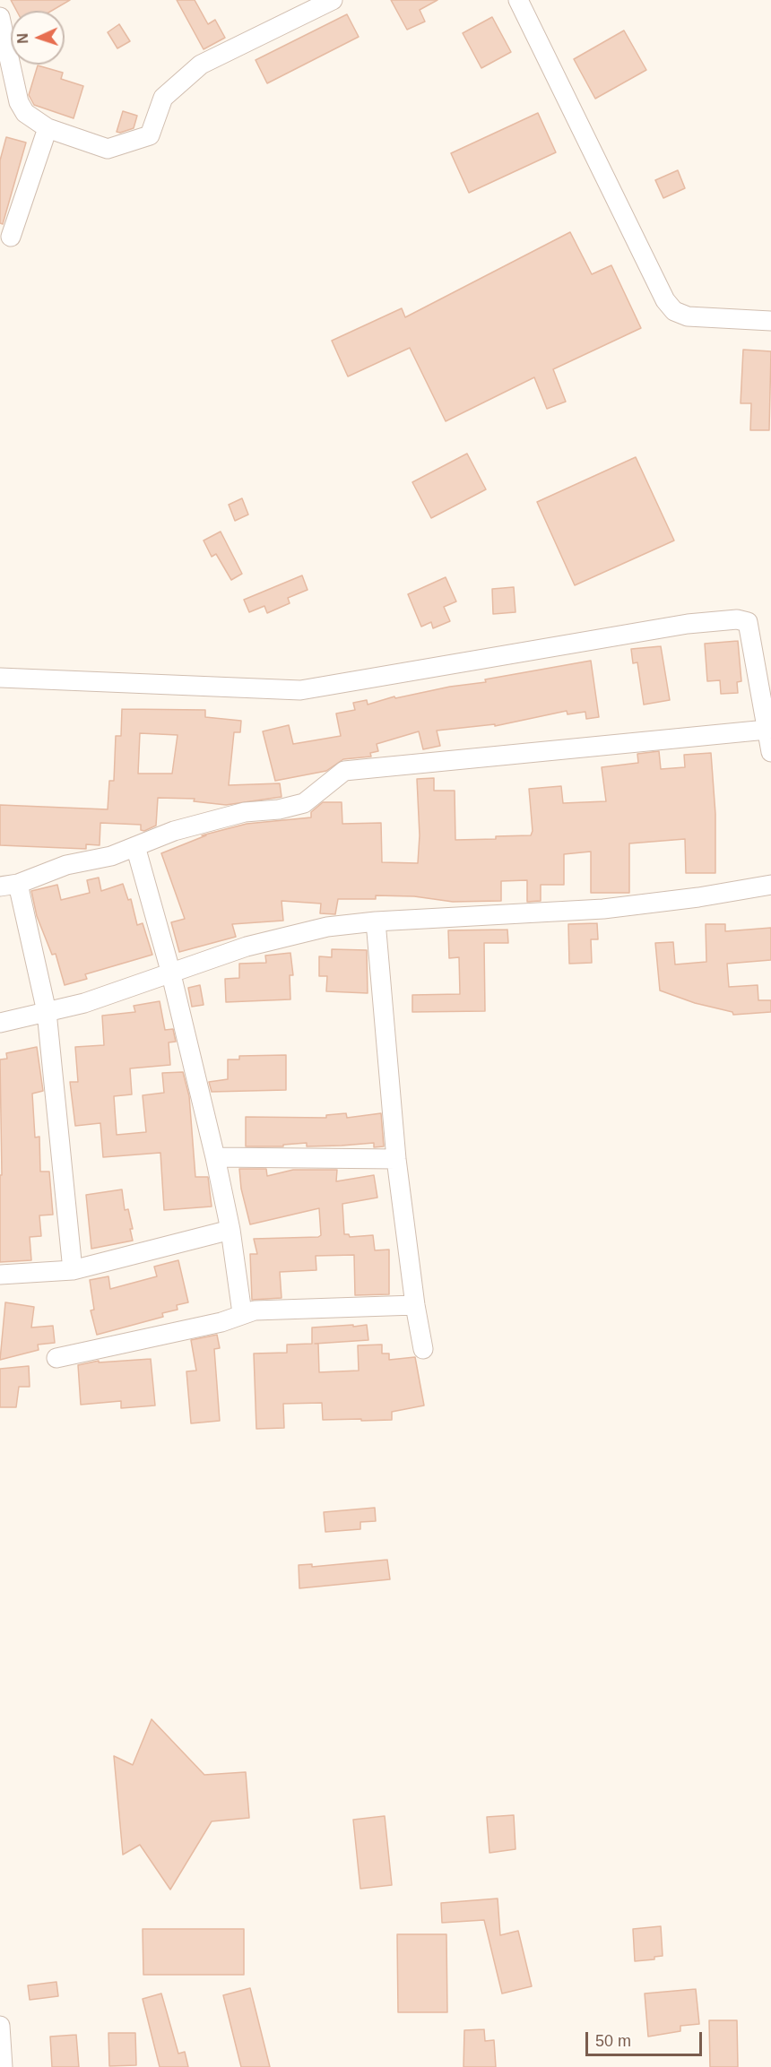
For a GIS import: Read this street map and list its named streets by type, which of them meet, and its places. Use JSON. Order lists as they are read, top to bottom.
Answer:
{
  "scale_bar": "50 m",
  "north": "left"
}
